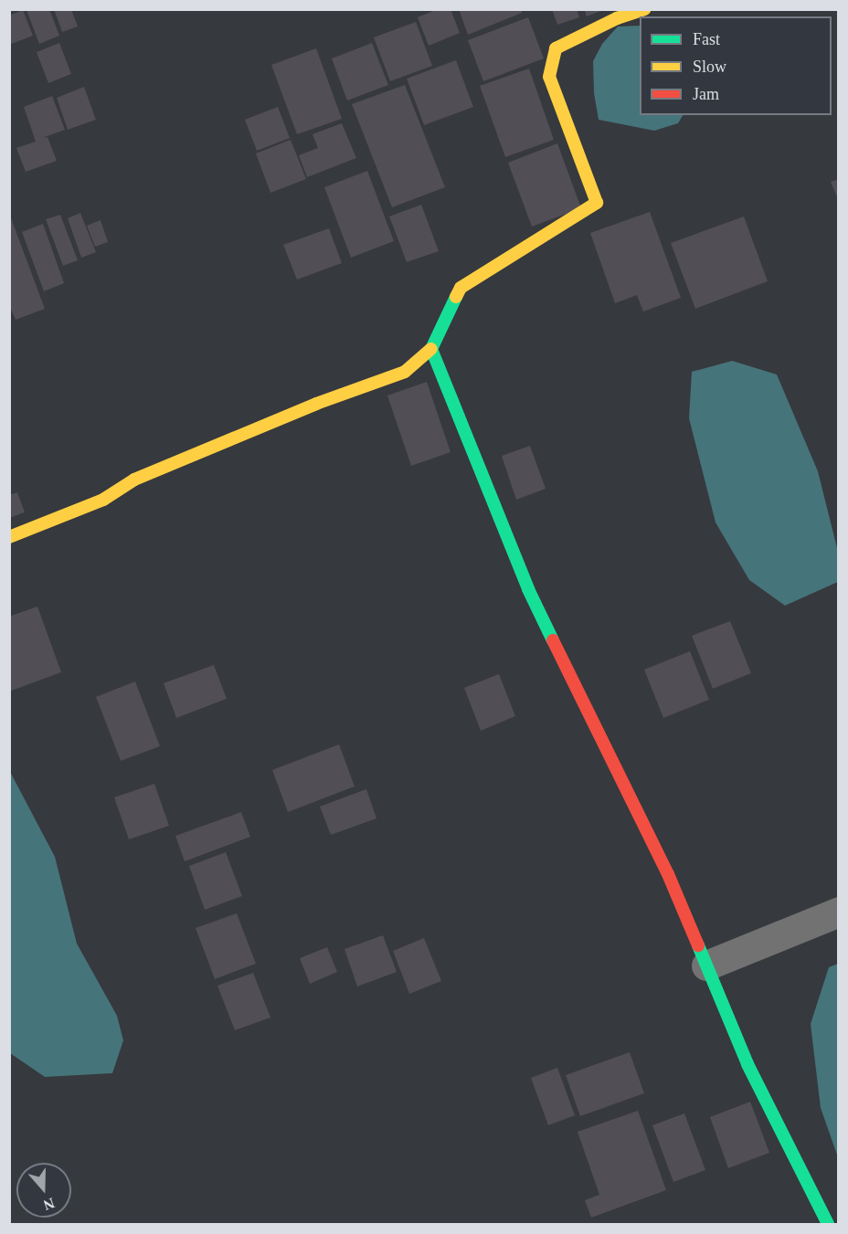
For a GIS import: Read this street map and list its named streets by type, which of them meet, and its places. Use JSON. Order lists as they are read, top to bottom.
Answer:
{
  "legend": ["Fast", "Slow", "Jam"],
  "north": "bottom"
}
